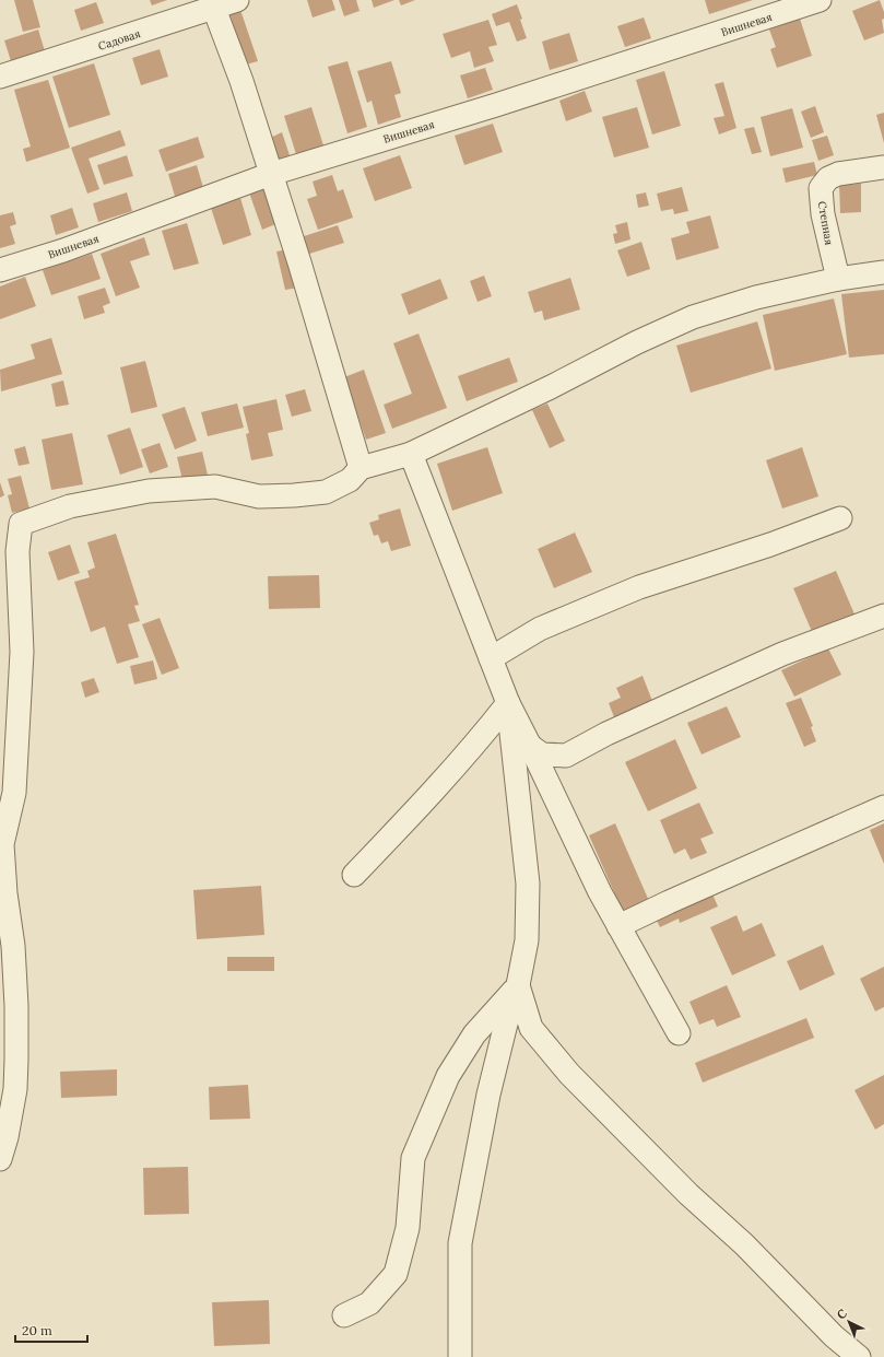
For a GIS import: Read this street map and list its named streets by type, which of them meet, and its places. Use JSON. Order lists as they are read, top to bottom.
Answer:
{
  "streets": {
    "street": ["Вишневая", "Садовая", "Степная"]
  },
  "scale_bar": "20 m",
  "north": "top left"
}
